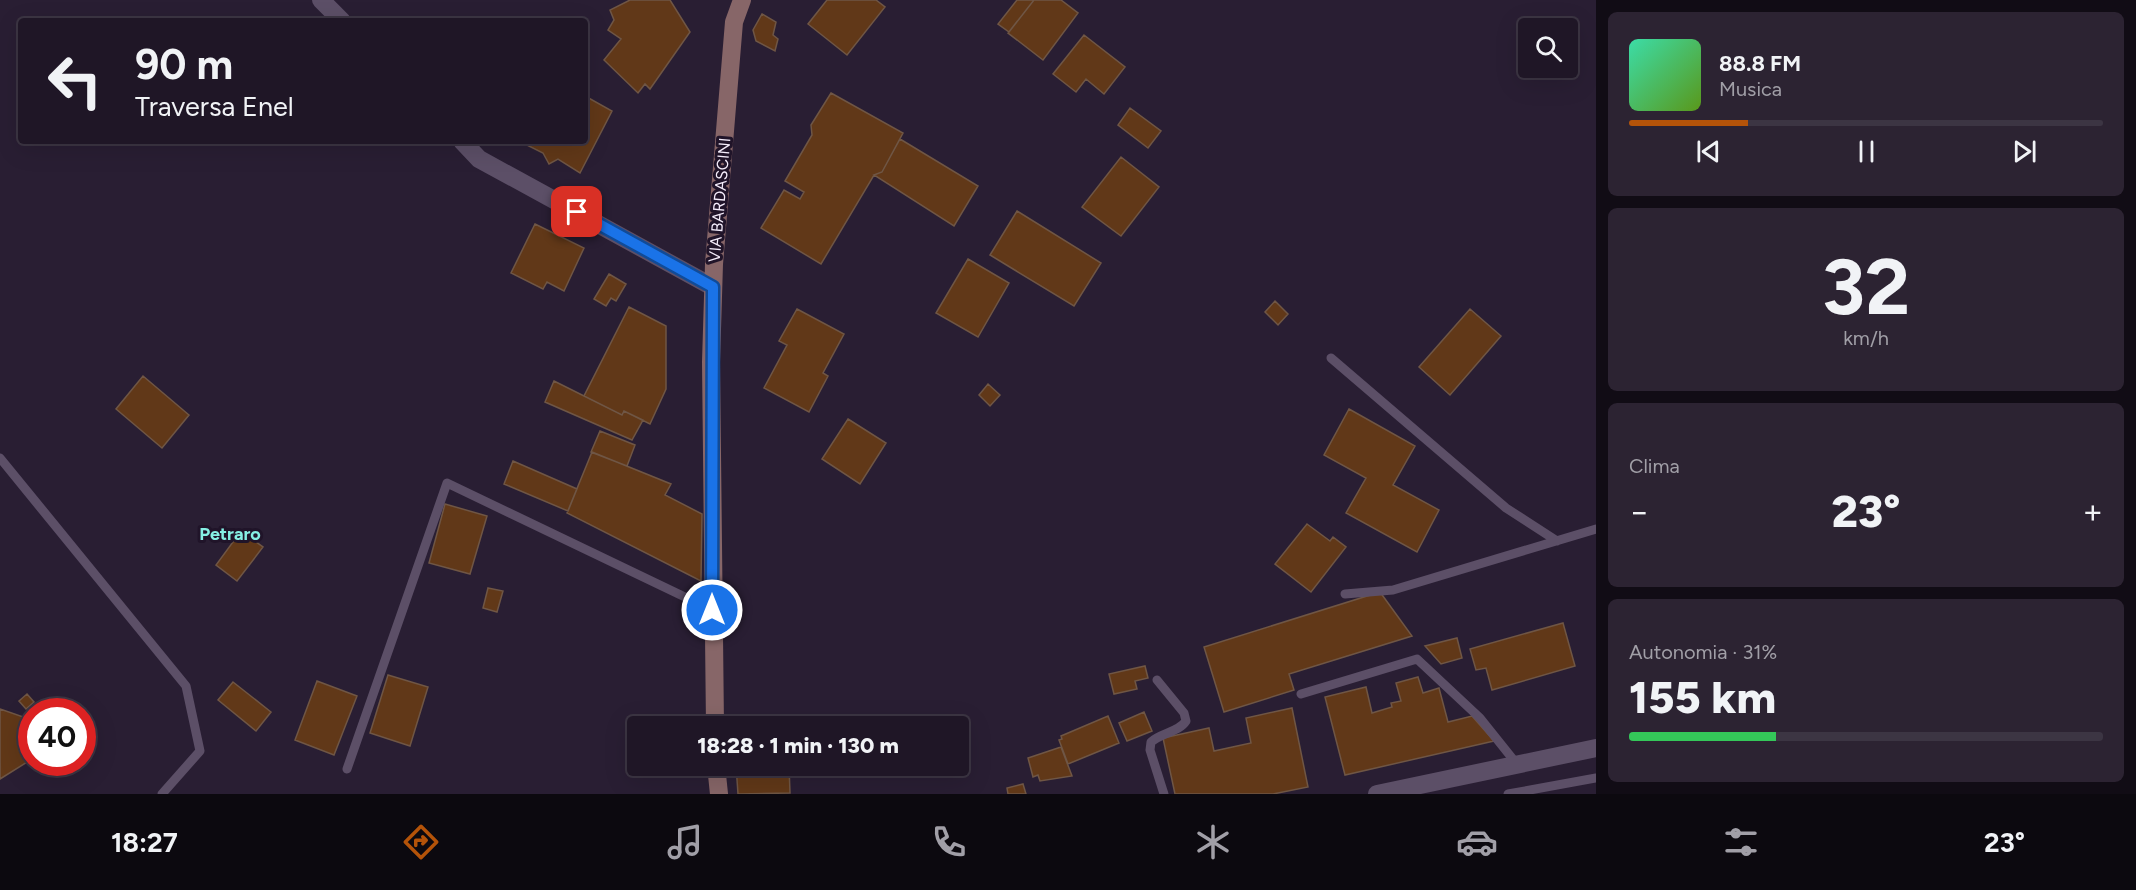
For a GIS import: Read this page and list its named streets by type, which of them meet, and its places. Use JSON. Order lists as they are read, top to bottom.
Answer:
{
  "streets": {
    "street": ["VIA BARDASCINI"]
  },
  "districts": ["Petraro"],
  "page": {
    "turn": ["90 m", "Traversa Enel"],
    "song": ["88.8 FM", "Musica"],
    "tile": [
      ["32", "km/h"],
      "Clima",
      ["Autonomia · 31%", "155 km"]
    ],
    "heat": ["−", "23°", "+"],
    "limit": "40",
    "trip": "18:28 · 1 min · 130 m",
    "tabs": ["18:27", "23°"]
  }
}
